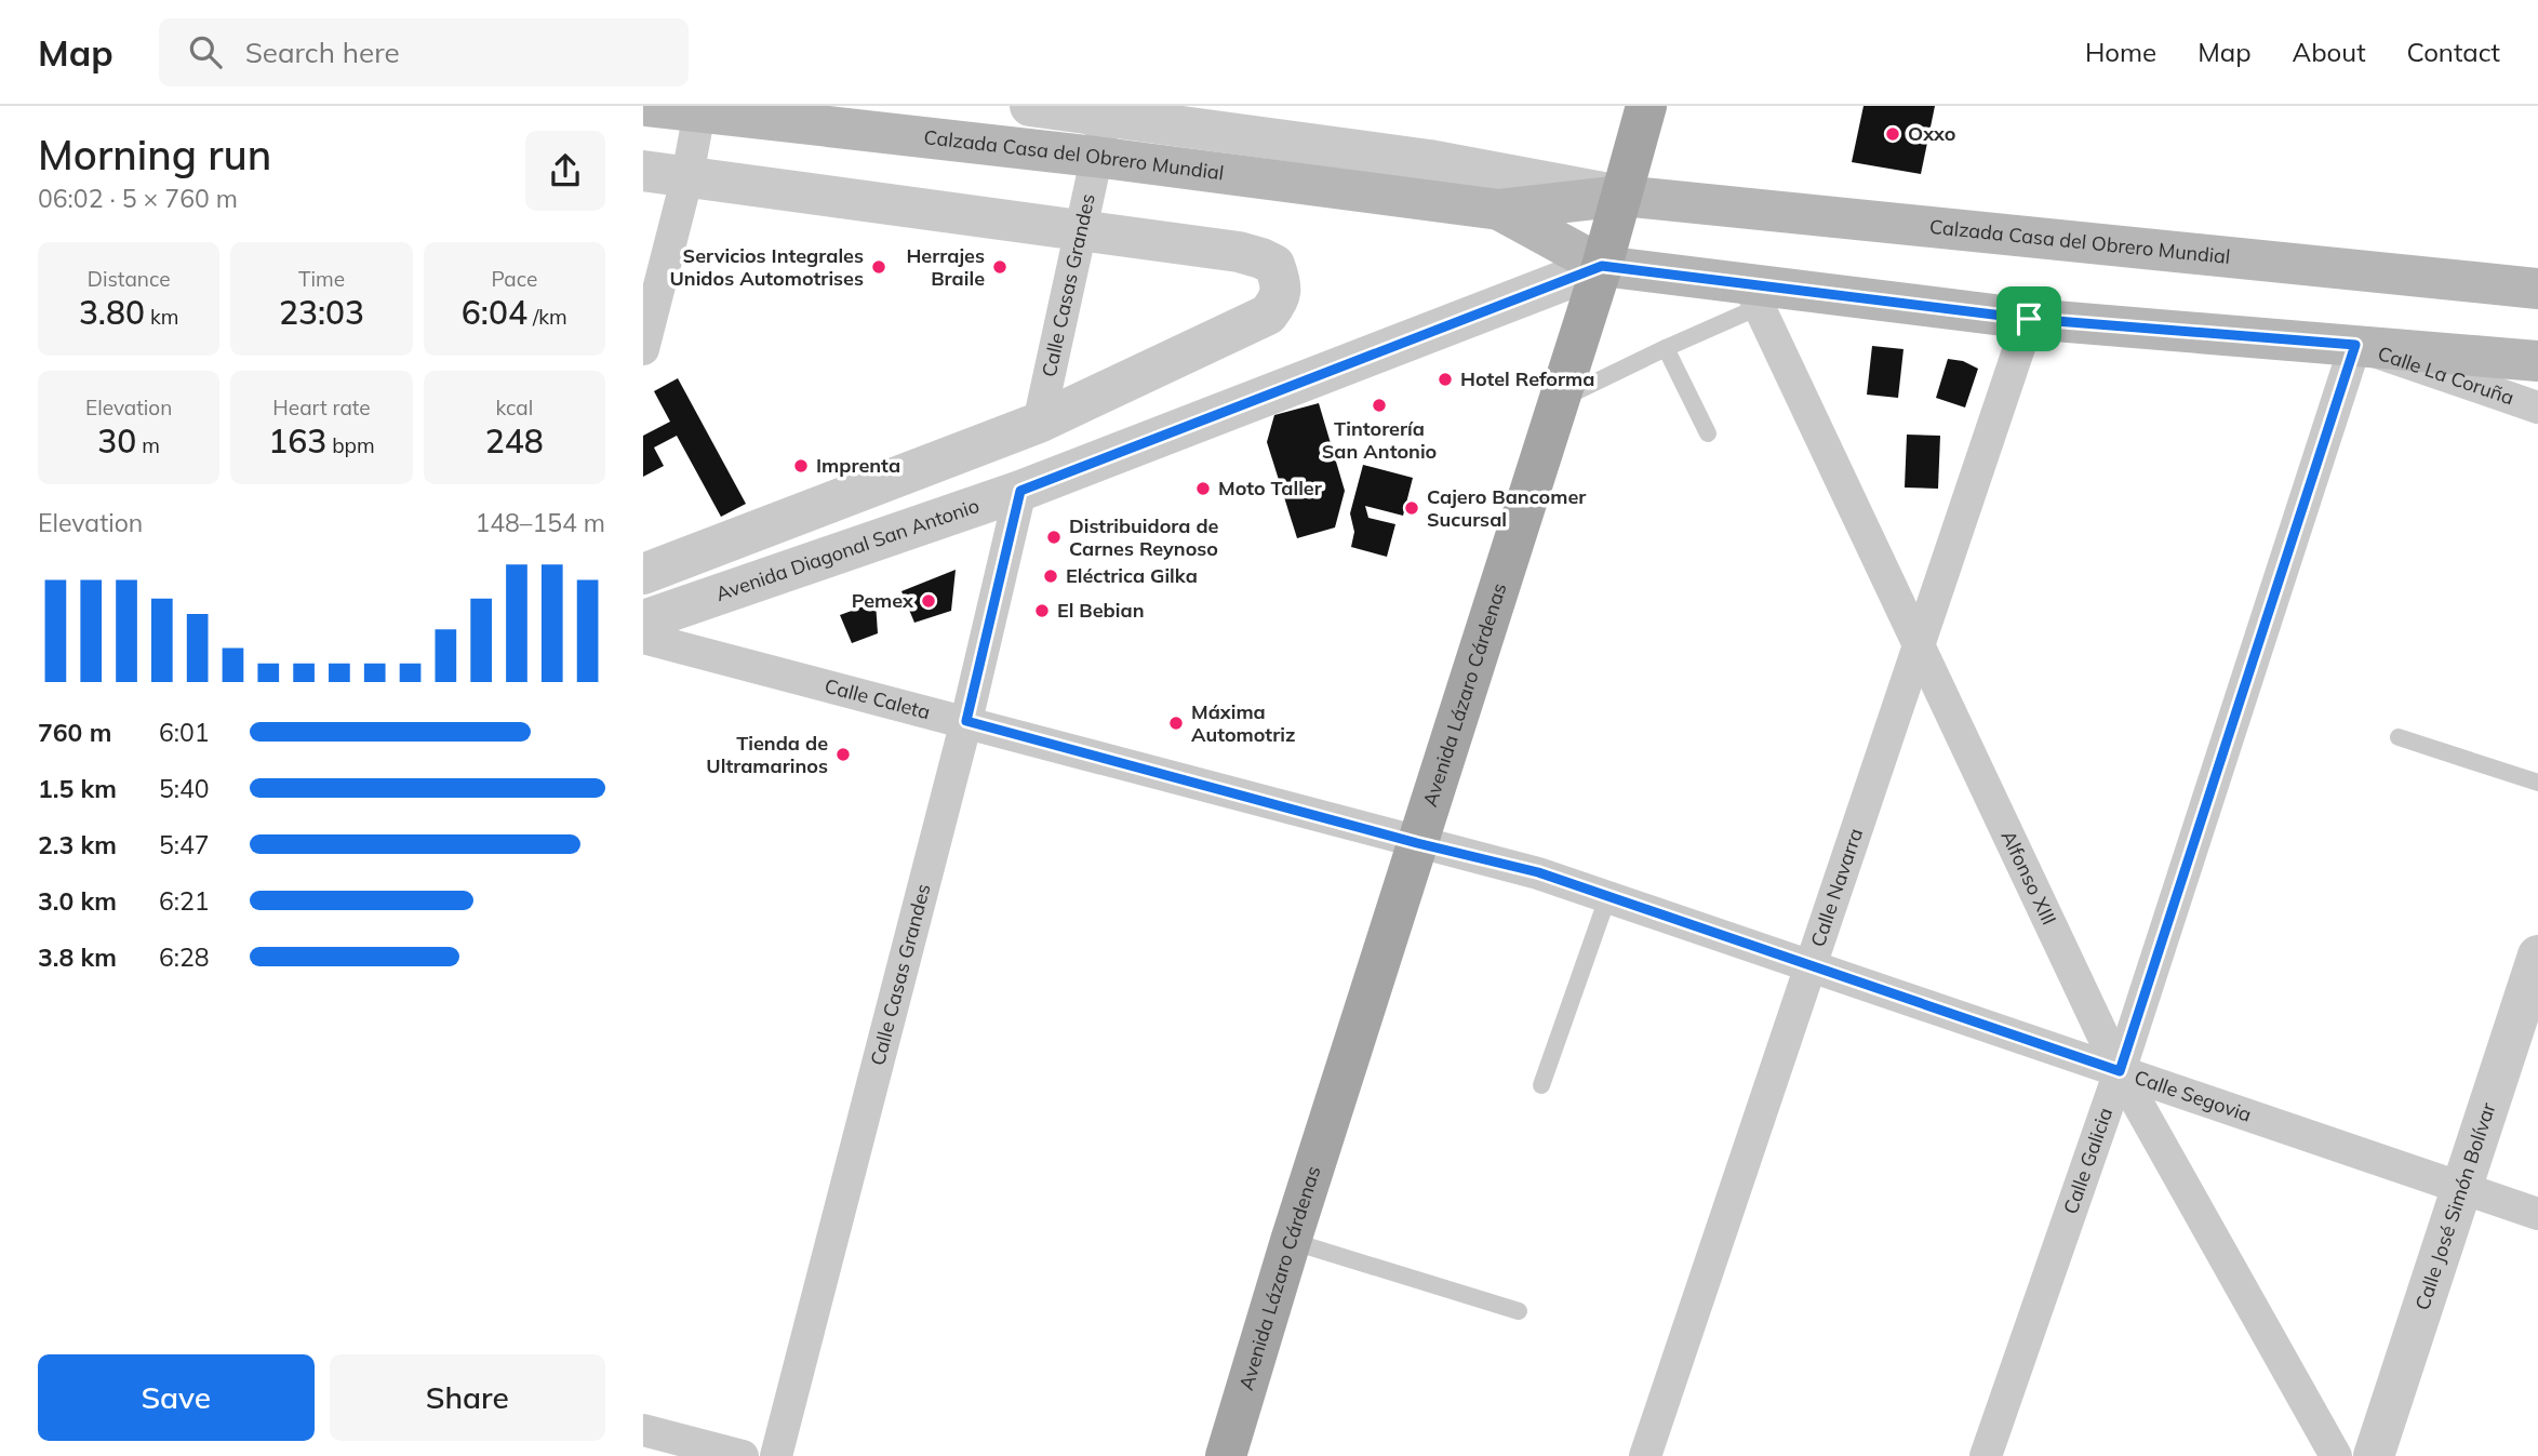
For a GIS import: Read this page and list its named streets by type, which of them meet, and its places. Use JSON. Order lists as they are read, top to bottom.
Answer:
{
  "streets": {
    "main road": ["Calzada Casa del Obrero Mundial", "Avenida Lázaro Cárdenas"],
    "street": [
      "Calle Casas Grandes",
      "Calle La Coruña",
      "Avenida Diagonal San Antonio",
      "Calle Caleta",
      "Alfonso XIII",
      "Calle Navarra",
      "Calle Segovia",
      "Calle Galicia",
      "Calle José Simón Bolívar"
    ]
  },
  "crossings": [
    ["Calzada Casa del Obrero Mundial", "Calle Casas Grandes"],
    ["Calzada Casa del Obrero Mundial", "Calle La Coruña"],
    ["Calzada Casa del Obrero Mundial", "Avenida Diagonal San Antonio"],
    ["Calzada Casa del Obrero Mundial", "Avenida Lázaro Cárdenas"],
    ["Calzada Casa del Obrero Mundial", "Alfonso XIII"],
    ["Calzada Casa del Obrero Mundial", "Calle Navarra"],
    ["Calzada Casa del Obrero Mundial", "Calle Galicia"],
    ["Calle Casas Grandes", "Avenida Diagonal San Antonio"],
    ["Calle Casas Grandes", "Calle Caleta"],
    ["Calle La Coruña", "Calle Galicia"],
    ["Avenida Diagonal San Antonio", "Avenida Lázaro Cárdenas"],
    ["Avenida Lázaro Cárdenas", "Calle Caleta"],
    ["Avenida Lázaro Cárdenas", "Calle Segovia"],
    ["Calle Caleta", "Calle Segovia"],
    ["Alfonso XIII", "Calle Navarra"],
    ["Alfonso XIII", "Calle Segovia"],
    ["Alfonso XIII", "Calle Galicia"],
    ["Calle Navarra", "Calle Segovia"],
    ["Calle Segovia", "Calle Galicia"],
    ["Calle Segovia", "Calle José Simón Bolívar"]
  ],
  "places": [
    "Oxxo",
    "Servicios Integrales Unidos Automotrises",
    "Herrajes Braile",
    "Hotel Reforma",
    "Tintorería San Antonio",
    "Imprenta",
    "Moto Taller",
    "Cajero Bancomer Sucursal",
    "Distribuidora de Carnes Reynoso",
    "Eléctrica Gilka",
    "Pemex",
    "El Bebian",
    "Máxima Automotriz",
    "Tienda de Ultramarinos"
  ],
  "page": {
    "header": "Map",
    "search": "Search here",
    "nav": [
      "Home",
      "Map",
      "About",
      "Contact"
    ],
    "heading": ["Morning run", "06:02 · 5 × 760 m"],
    "stats": [
      ["Distance", "3.80 km"],
      ["Time", "23:03"],
      ["Pace", "6:04 /km"],
      ["Elevation", "30 m"],
      ["Heart rate", "163 bpm"],
      ["kcal", "248"]
    ],
    "chart": ["Elevation", "148–154 m"],
    "list": [
      {
        "name": "760 m",
        "note": "6:01"
      },
      {
        "name": "1.5 km",
        "note": "5:40"
      },
      {
        "name": "2.3 km",
        "note": "5:47"
      },
      {
        "name": "3.0 km",
        "note": "6:21"
      },
      {
        "name": "3.8 km",
        "note": "6:28"
      }
    ],
    "buttons": ["Save", "Share"]
  }
}
